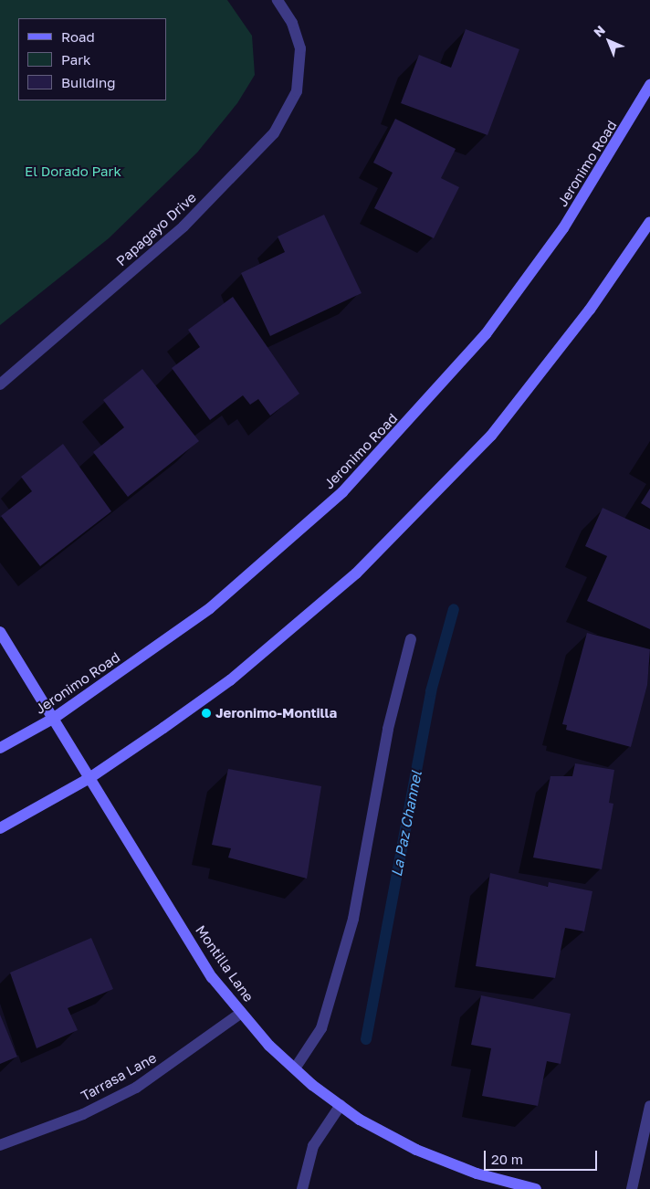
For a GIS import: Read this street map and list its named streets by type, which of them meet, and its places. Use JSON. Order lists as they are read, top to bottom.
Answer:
{
  "streets": {
    "main road": ["Jeronimo Road", "Montilla Lane"],
    "street": ["Papagayo Drive", "Tarrasa Lane"]
  },
  "crossings": [
    ["Jeronimo Road", "Montilla Lane"],
    ["Montilla Lane", "Tarrasa Lane"]
  ],
  "water": ["La Paz Channel"],
  "parks": ["El Dorado Park"],
  "places": ["Jeronimo-Montilla"],
  "legend": ["Road", "Park", "Building"],
  "scale_bar": "20 m",
  "north": "top left"
}
